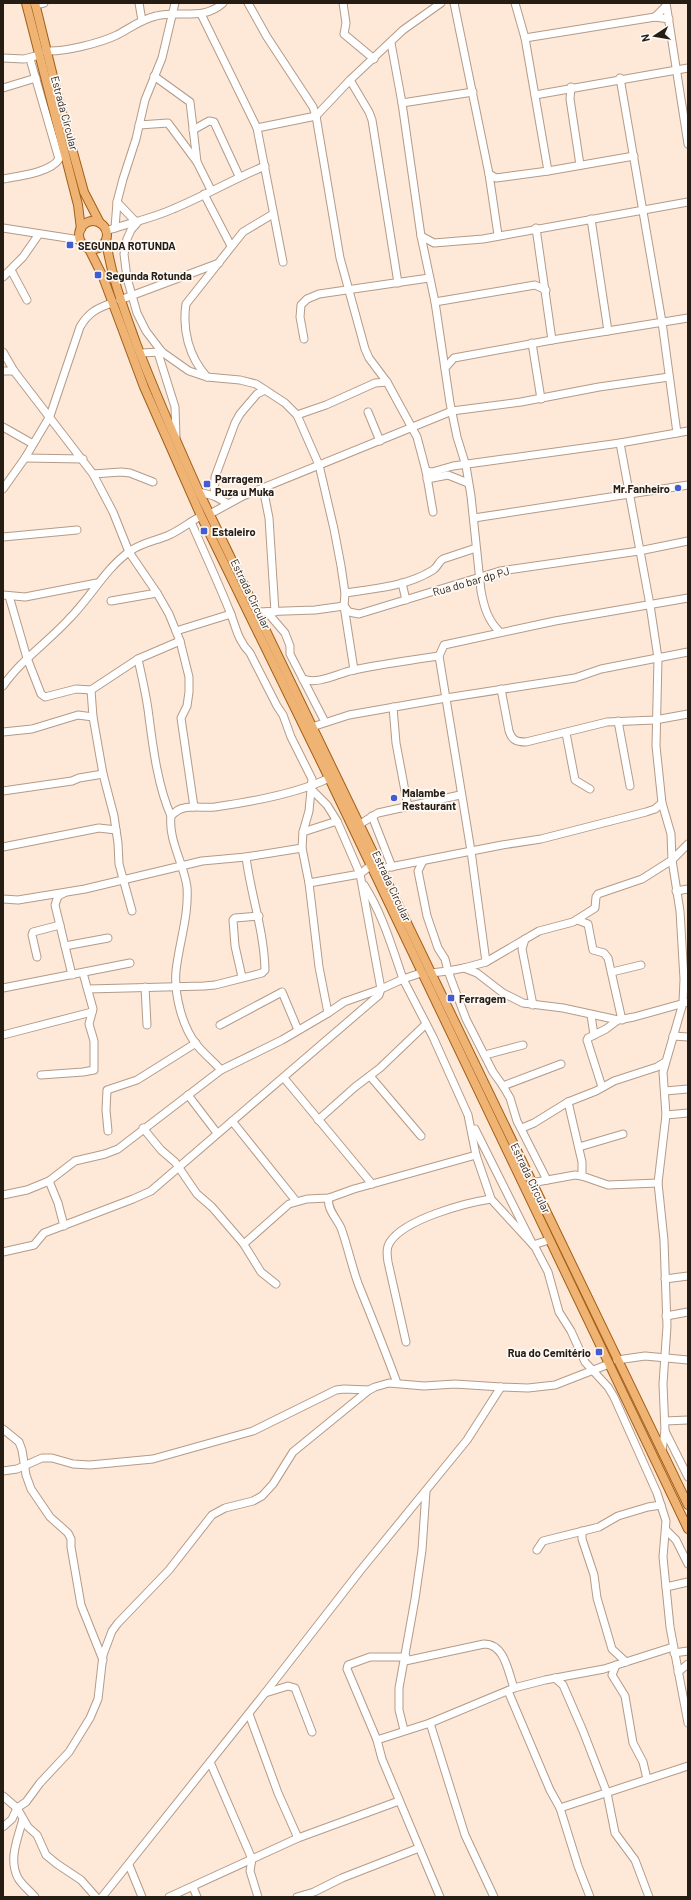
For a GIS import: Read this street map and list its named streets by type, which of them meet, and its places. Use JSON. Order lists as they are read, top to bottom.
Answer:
{
  "streets": {
    "main road": ["Estrada Circular"],
    "street": ["Rua do bar dp PJ"]
  },
  "places": {
    "transit": [
      "SEGUNDA ROTUNDA",
      "Segunda Rotunda",
      "Parragem Puza u Muka",
      "Estaleiro",
      "Ferragem",
      "Rua do Cemitério"
    ],
    "other": ["Mr.Fanheiro", "Malambe Restaurant"]
  },
  "north": "left"
}
